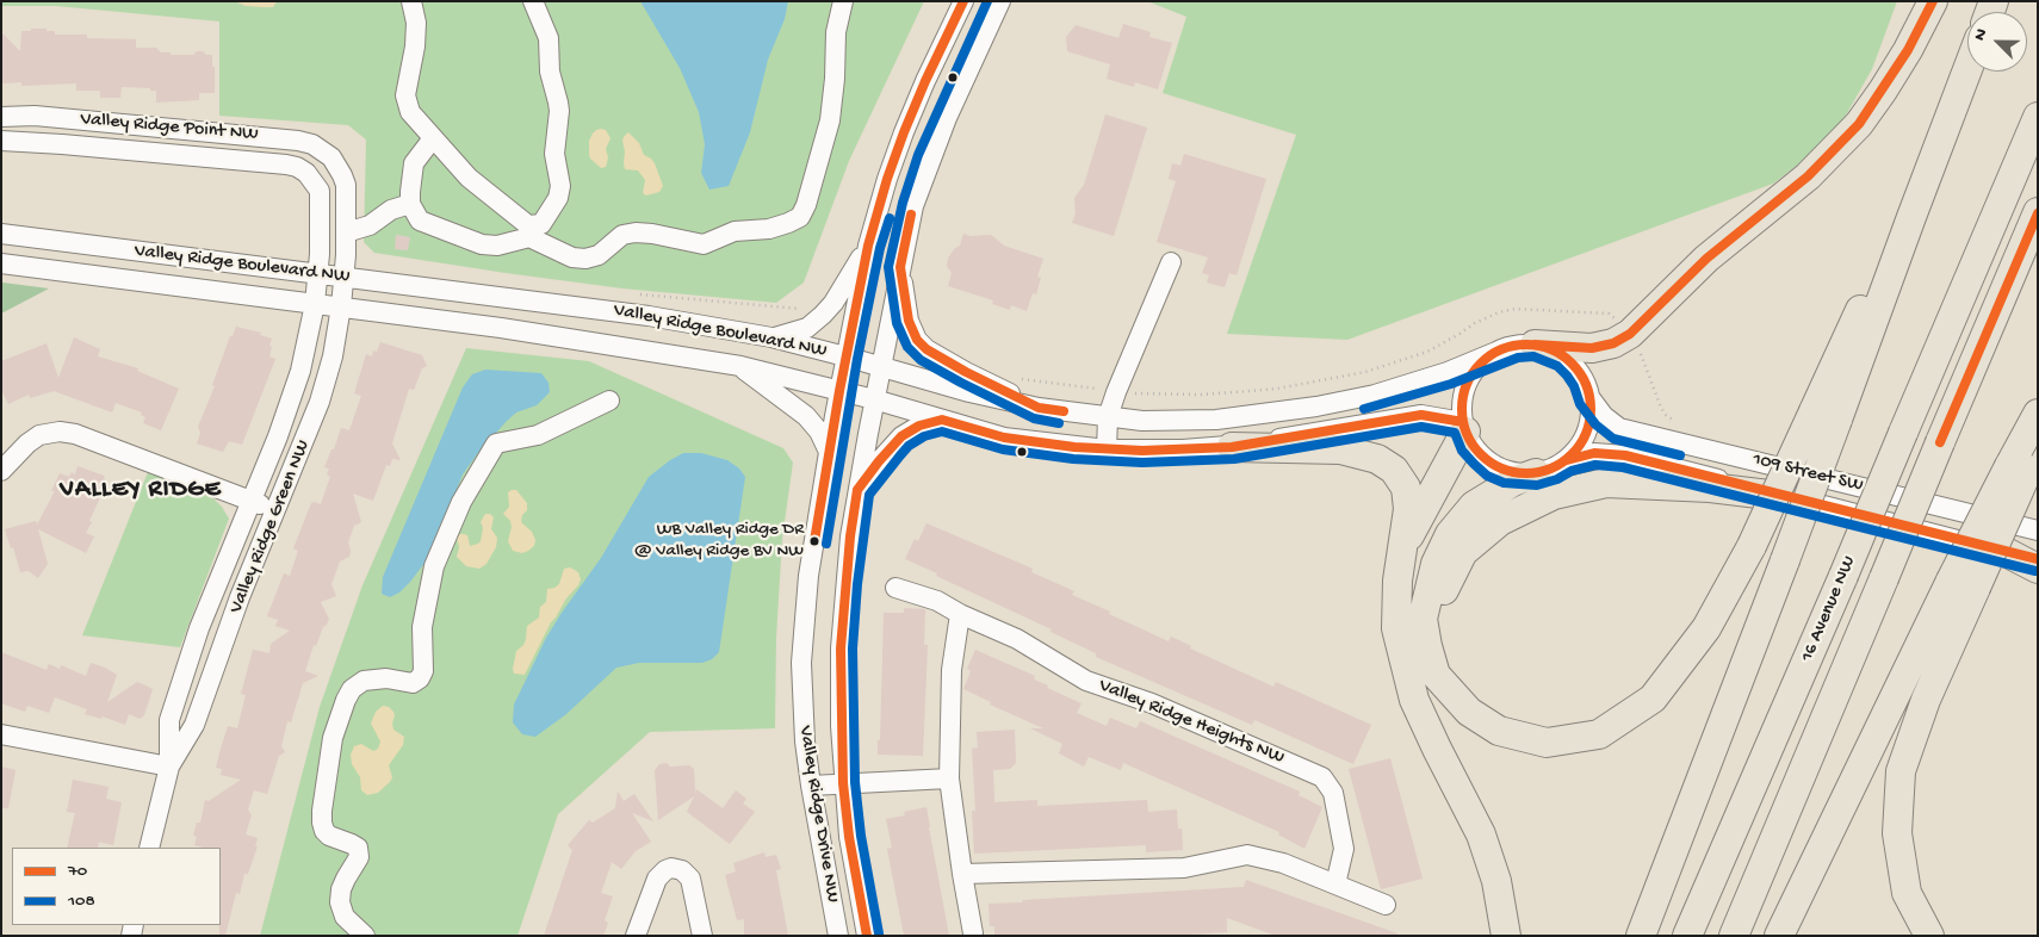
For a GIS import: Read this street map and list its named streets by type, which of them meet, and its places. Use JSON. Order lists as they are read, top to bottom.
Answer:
{
  "streets": {
    "highway": ["16 Avenue NW"],
    "street": [
      "Valley Ridge Point NW",
      "Valley Ridge Boulevard NW",
      "109 Street SW",
      "Valley Ridge Green NW",
      "Valley Ridge Heights NW",
      "Valley Ridge Drive NW"
    ]
  },
  "crossings": [
    ["Valley Ridge Boulevard NW", "109 Street SW"],
    ["Valley Ridge Boulevard NW", "Valley Ridge Green NW"],
    ["Valley Ridge Boulevard NW", "Valley Ridge Drive NW"]
  ],
  "districts": ["VALLEY RIDGE"],
  "places": ["WB Valley Ridge DR @ Valley Ridge BV NW"],
  "lines": ["transit line 70", "transit line 108"],
  "legend": ["70", "108"],
  "north": "top left"
}
